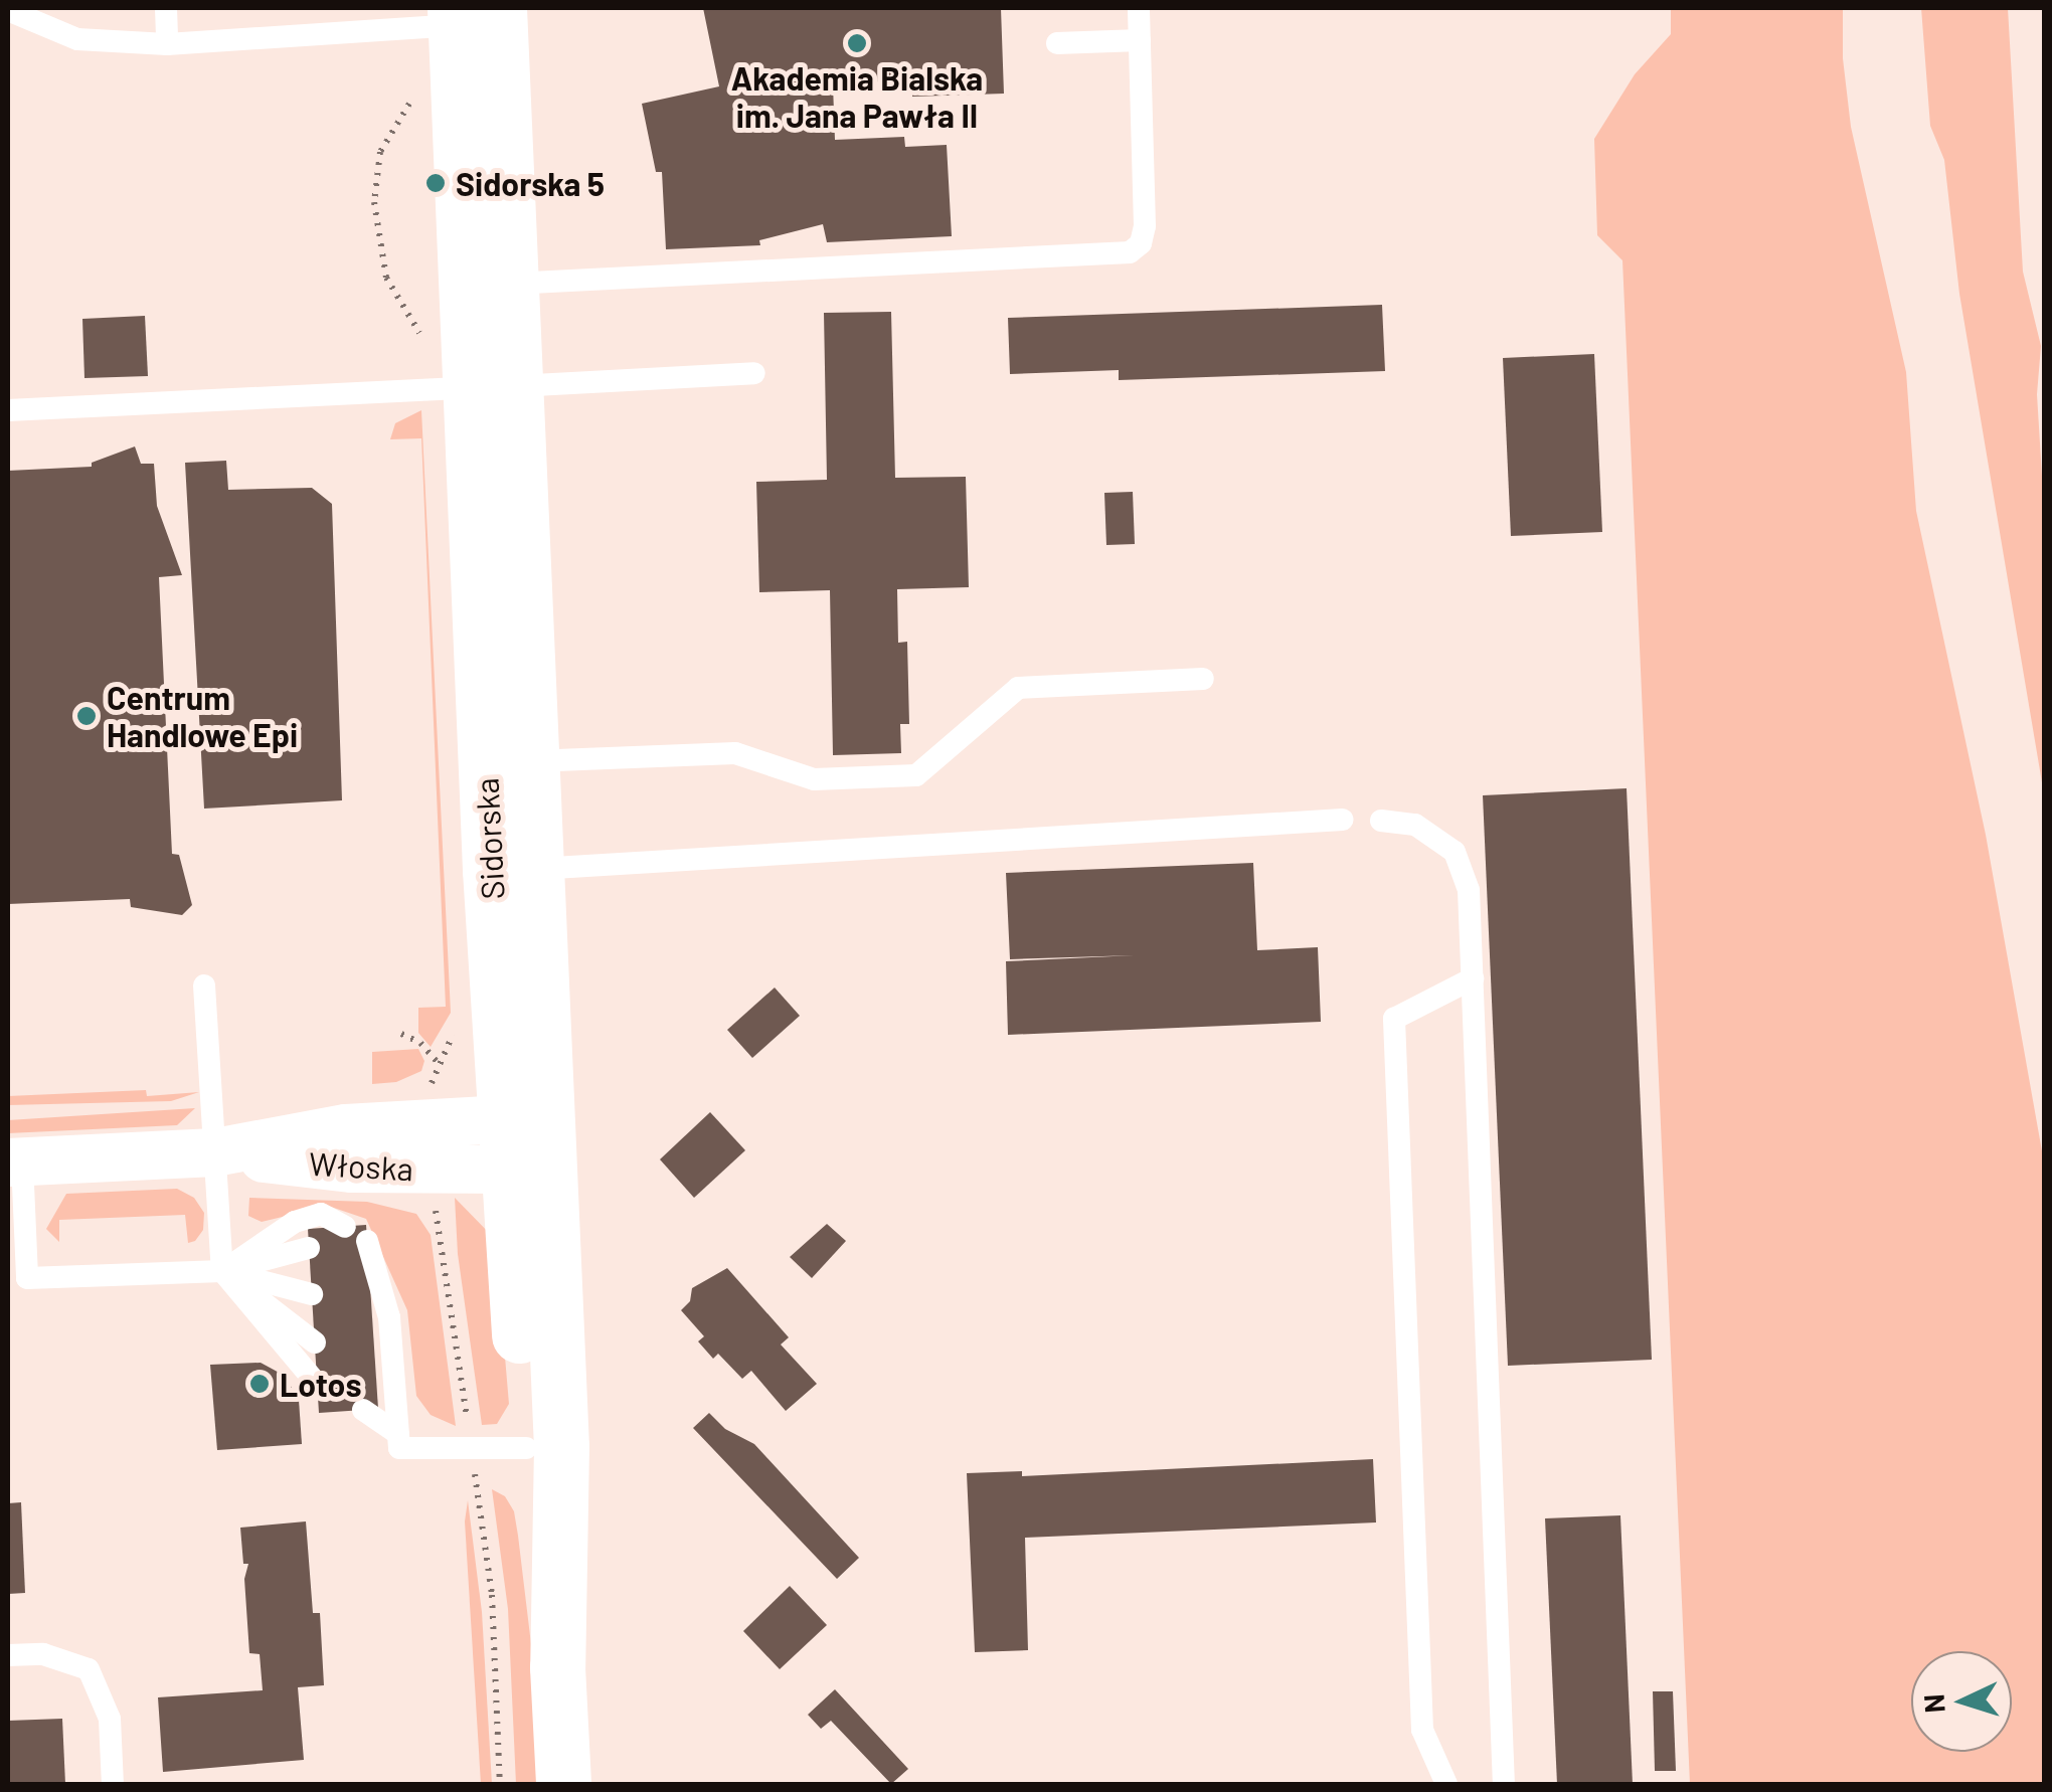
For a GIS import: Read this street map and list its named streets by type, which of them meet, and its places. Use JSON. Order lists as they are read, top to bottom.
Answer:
{
  "streets": {
    "street": ["Sidorska", "Włoska"]
  },
  "crossings": [
    ["Sidorska", "Włoska"]
  ],
  "places": [
    "Akademia Bialska im. Jana Pawła II",
    "Sidorska 5",
    "Centrum Handlowe Epi",
    "Lotos"
  ],
  "north": "left"
}
